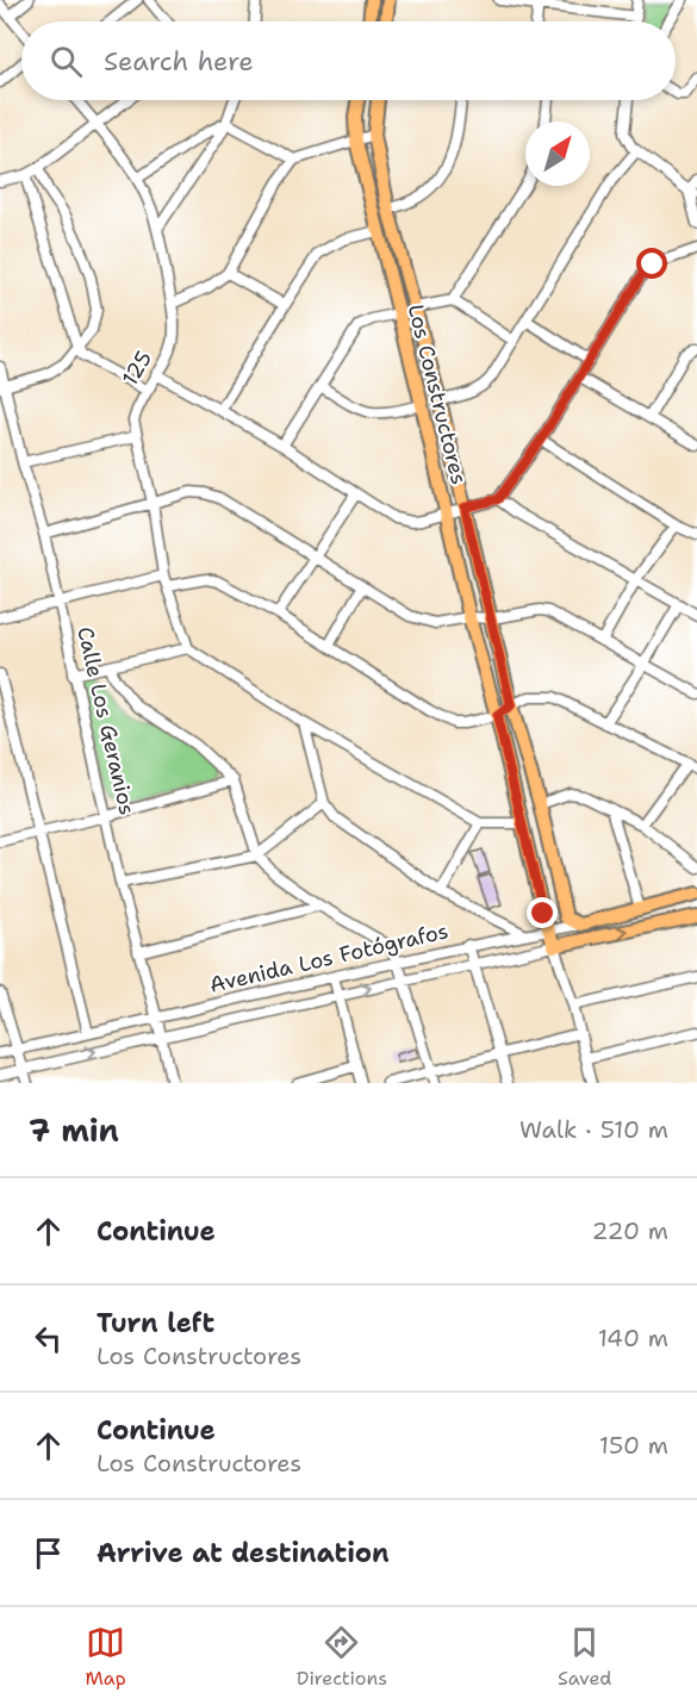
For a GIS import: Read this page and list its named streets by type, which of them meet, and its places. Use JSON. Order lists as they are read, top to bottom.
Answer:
{
  "streets": {
    "main road": ["Los Constructores"],
    "street": ["125", "Calle Los Geranios", "Avenida Los Fotógrafos"]
  },
  "crossings": [
    ["Los Constructores", "Avenida Los Fotógrafos"],
    ["Calle Los Geranios", "Avenida Los Fotógrafos"]
  ],
  "north": "top right",
  "page": {
    "search": "Search here",
    "heading": ["7 min", "Walk · 510 m"],
    "list": [
      ["Continue", "220 m"],
      ["Turn left", "Los Constructores", "140 m"],
      ["Continue", "Los Constructores", "150 m"],
      "Arrive at destination"
    ],
    "nav": ["Map", "Directions", "Saved"]
  }
}
